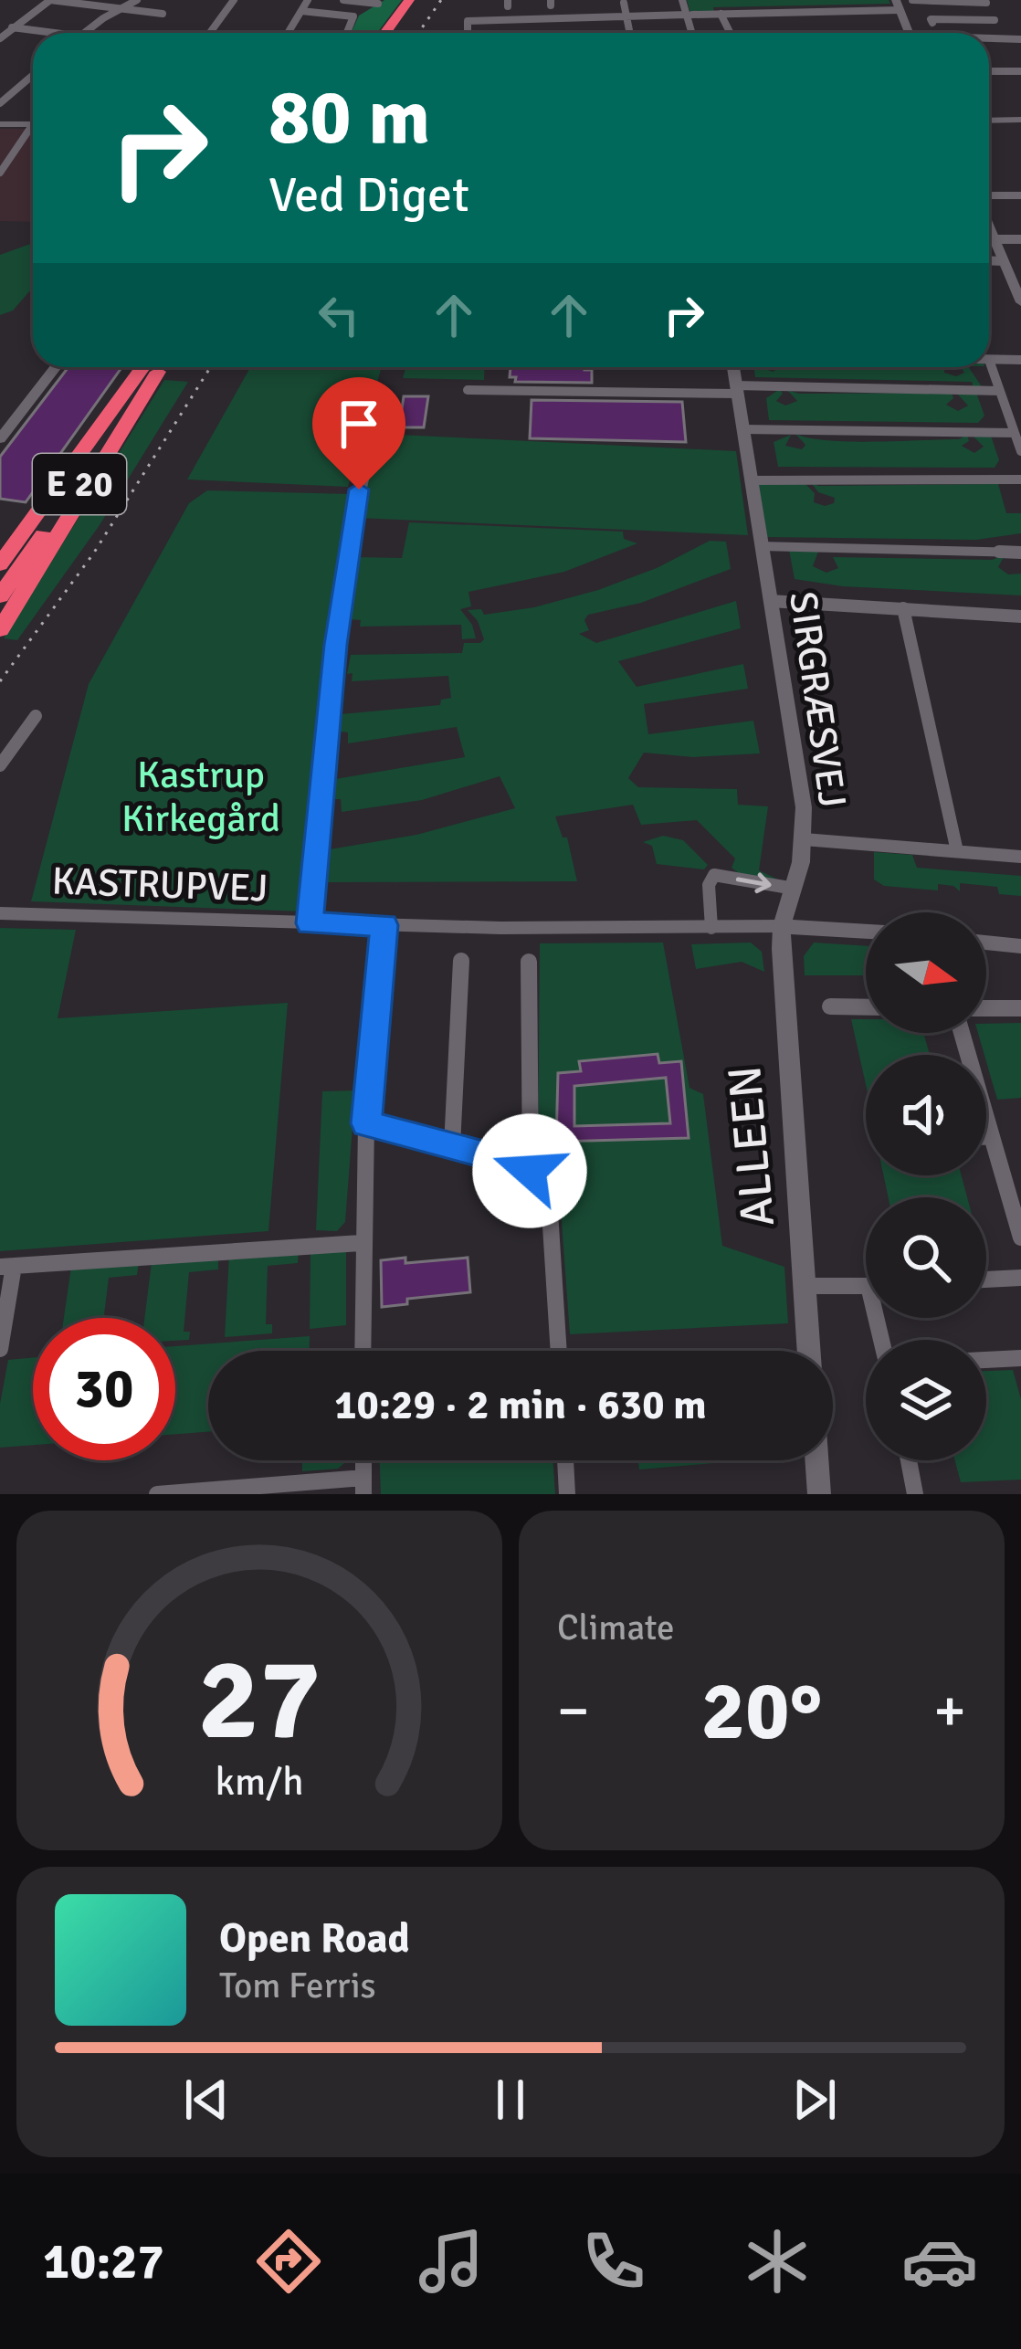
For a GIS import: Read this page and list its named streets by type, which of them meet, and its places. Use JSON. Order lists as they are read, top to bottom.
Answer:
{
  "streets": {
    "highway": ["E 20"],
    "street": ["SIRGRÆSVEJ", "KASTRUPVEJ", "ALLEEN"]
  },
  "crossings": [
    ["SIRGRÆSVEJ", "KASTRUPVEJ"],
    ["SIRGRÆSVEJ", "ALLEEN"],
    ["KASTRUPVEJ", "ALLEEN"]
  ],
  "parks": ["Kastrup Kirkegård"],
  "north": "right",
  "page": {
    "turn": ["80 m", "Ved Diget"],
    "limit": "30",
    "trip": "10:29 · 2 min · 630 m",
    "tile": "Climate",
    "heat": ["−", "20°", "+"],
    "song": ["Open Road", "Tom Ferris"],
    "tabs": "10:27",
    "gauge": ["27", "km/h"]
  }
}
